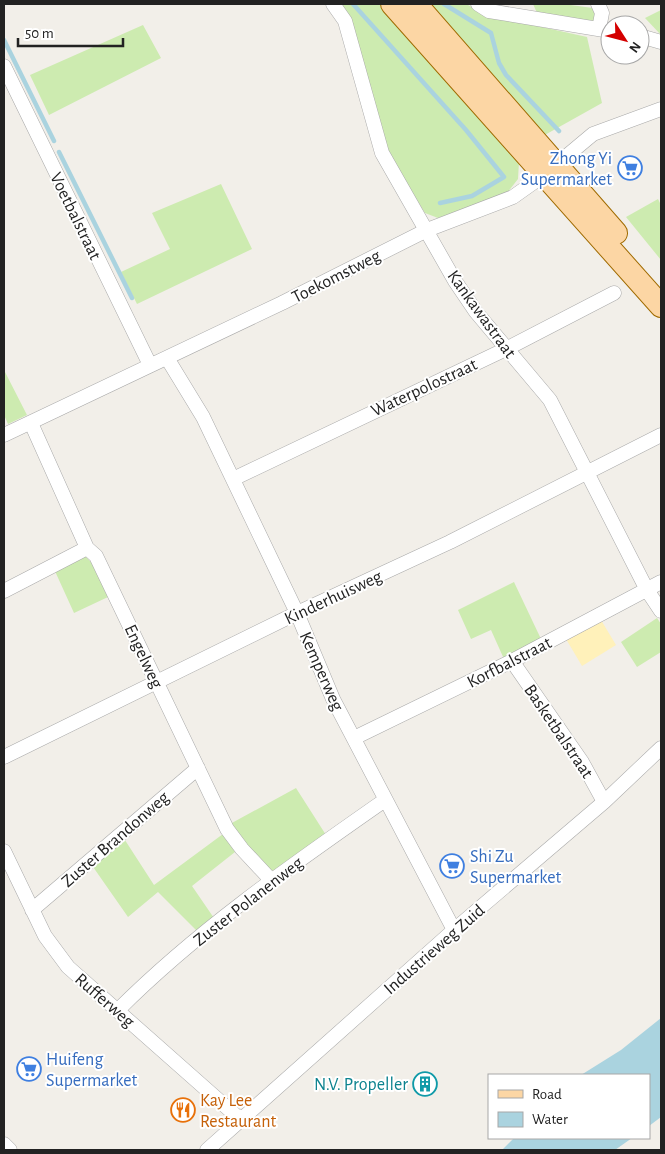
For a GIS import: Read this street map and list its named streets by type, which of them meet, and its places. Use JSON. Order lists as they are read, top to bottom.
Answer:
{
  "streets": {
    "street": [
      "Voetbalstraat",
      "Toekomstweg",
      "Kankawastraat",
      "Waterpolostraat",
      "Kinderhuisweg",
      "Engelweg",
      "Korfbalstraat",
      "Kemperweg",
      "Basketbalstraat",
      "Zuster Brandonweg",
      "Zuster Polanenweg",
      "Industrieweg Zuid",
      "Rufferweg"
    ]
  },
  "crossings": [
    ["Voetbalstraat", "Toekomstweg"],
    ["Toekomstweg", "Kankawastraat"],
    ["Toekomstweg", "Engelweg"],
    ["Toekomstweg", "Kemperweg"],
    ["Kankawastraat", "Waterpolostraat"],
    ["Kankawastraat", "Kinderhuisweg"],
    ["Kankawastraat", "Korfbalstraat"],
    ["Waterpolostraat", "Kemperweg"],
    ["Kinderhuisweg", "Engelweg"],
    ["Kinderhuisweg", "Kemperweg"],
    ["Engelweg", "Zuster Brandonweg"],
    ["Engelweg", "Zuster Polanenweg"],
    ["Korfbalstraat", "Kemperweg"],
    ["Korfbalstraat", "Basketbalstraat"],
    ["Kemperweg", "Zuster Polanenweg"],
    ["Kemperweg", "Industrieweg Zuid"],
    ["Basketbalstraat", "Industrieweg Zuid"],
    ["Zuster Brandonweg", "Rufferweg"],
    ["Zuster Polanenweg", "Rufferweg"],
    ["Industrieweg Zuid", "Rufferweg"]
  ],
  "places": {
    "supermarket": ["Zhong Yi Supermarket", "Shi Zu Supermarket", "Huifeng Supermarket"],
    "building": ["N.V. Propeller"],
    "restaurant": ["Kay Lee Restaurant"]
  },
  "legend": ["Road", "Water"],
  "scale_bar": "50 m",
  "north": "bottom right"
}
